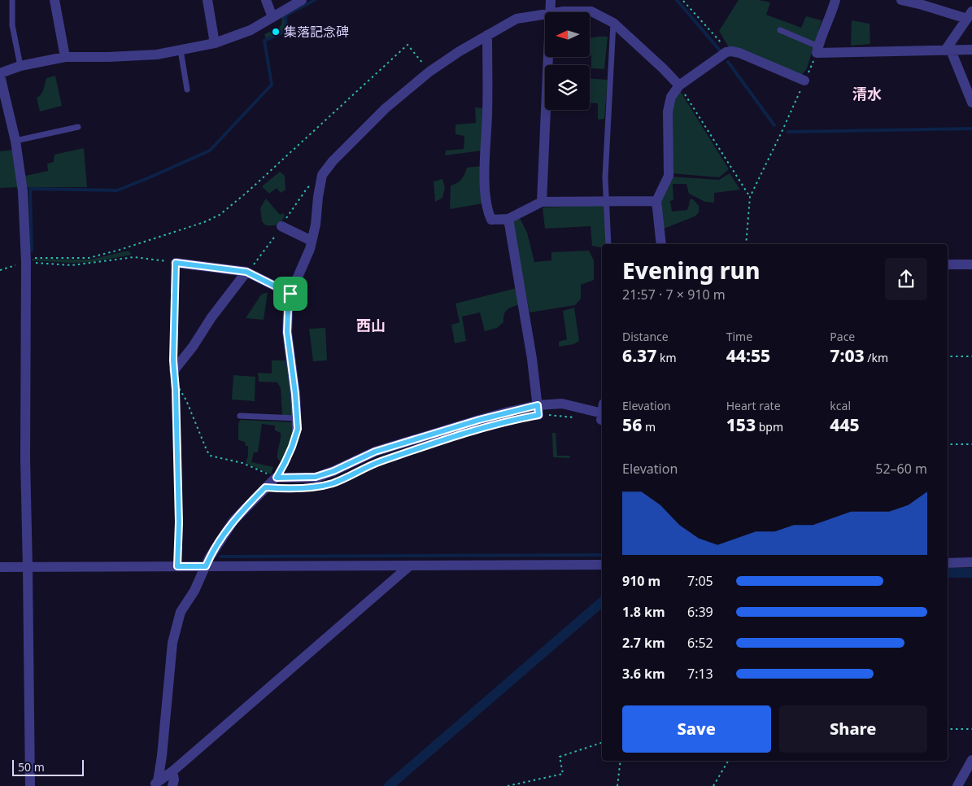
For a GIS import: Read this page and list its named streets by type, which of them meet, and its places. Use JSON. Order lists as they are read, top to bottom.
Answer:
{
  "districts": ["清水", "西山"],
  "places": ["集落記念碑"],
  "scale_bar": "50 m",
  "north": "left",
  "page": {
    "heading": ["Evening run", "21:57 · 7 × 910 m"],
    "stats": [
      ["Distance", "6.37 km"],
      ["Time", "44:55"],
      ["Pace", "7:03 /km"],
      ["Elevation", "56 m"],
      ["Heart rate", "153 bpm"],
      ["kcal", "445"]
    ],
    "chart": ["Elevation", "52–60 m"],
    "list": [
      {
        "name": "910 m",
        "note": "7:05"
      },
      {
        "name": "1.8 km",
        "note": "6:39"
      },
      {
        "name": "2.7 km",
        "note": "6:52"
      },
      {
        "name": "3.6 km",
        "note": "7:13"
      }
    ],
    "buttons": ["Save", "Share"],
    "scale": "50 m"
  }
}
